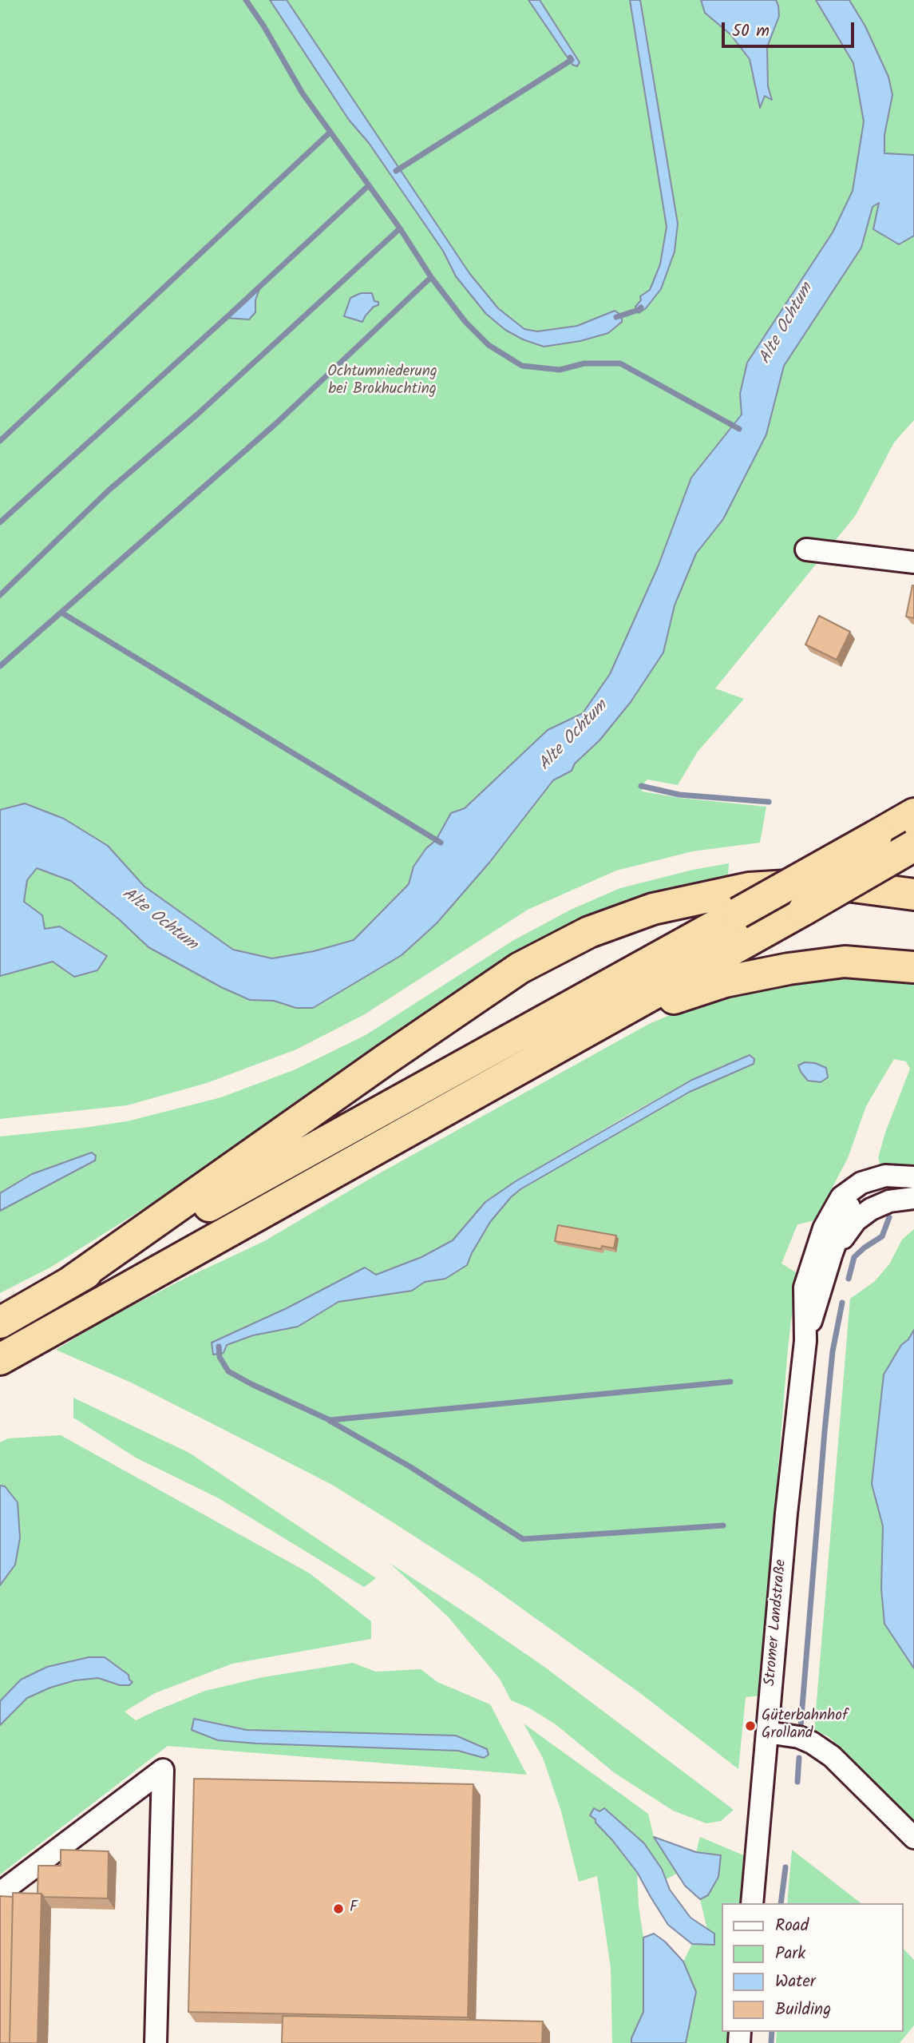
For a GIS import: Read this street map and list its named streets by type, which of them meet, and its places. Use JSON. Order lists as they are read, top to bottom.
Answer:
{
  "streets": {
    "street": ["Stromer Landstraße"]
  },
  "water": ["Alte Ochtum"],
  "parks": ["Ochtumniederung bei Brokhuchting"],
  "places": ["Güterbahnhof Grolland", "F"],
  "legend": [
    "Road",
    "Park",
    "Water",
    "Building"
  ],
  "scale_bar": "50 m"
}
